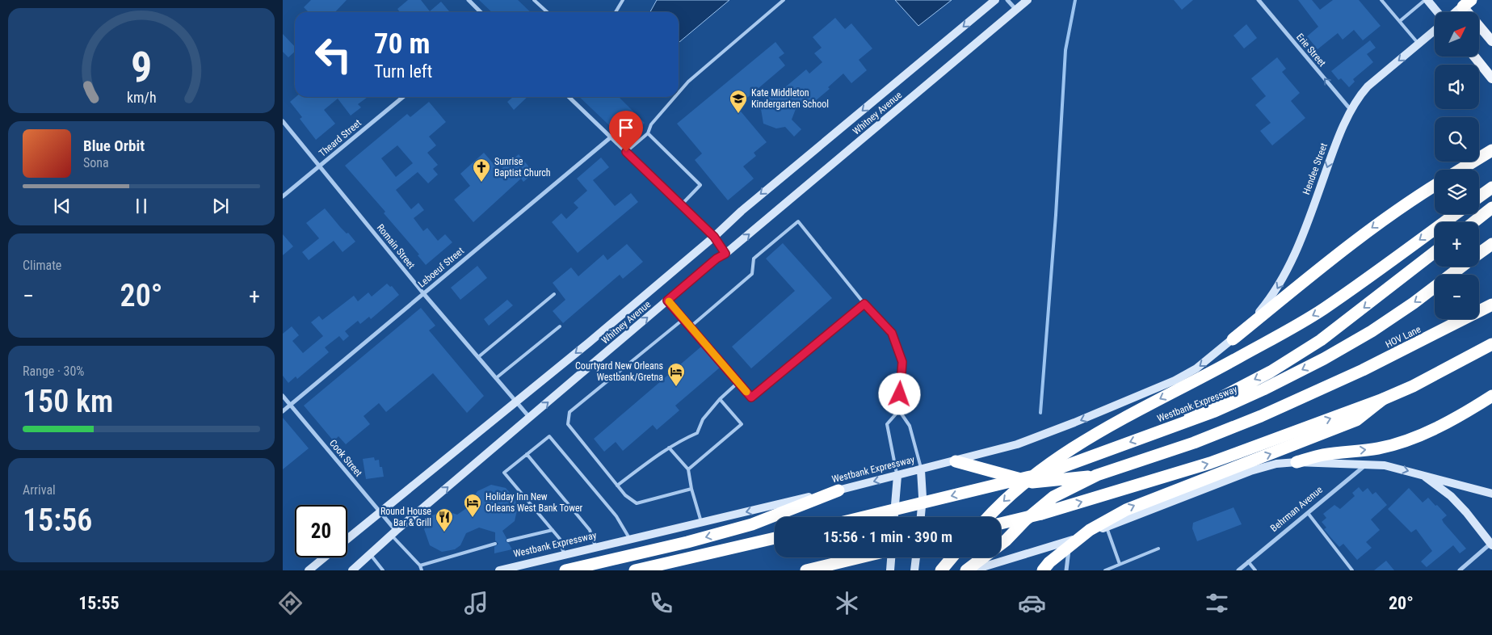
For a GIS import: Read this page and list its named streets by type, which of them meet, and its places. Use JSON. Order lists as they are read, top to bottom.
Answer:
{
  "streets": {
    "highway": ["HOV Lane", "Westbank Expressway"],
    "street": [
      "Erie Street",
      "Whitney Avenue",
      "Theard Street",
      "Hendee Street",
      "Romain Street",
      "Leboeuf Street",
      "Cook Street",
      "Behrman Avenue"
    ]
  },
  "crossings": [
    ["Erie Street", "Hendee Street"],
    ["Whitney Avenue", "Romain Street"],
    ["Whitney Avenue", "Cook Street"],
    ["Theard Street", "Romain Street"],
    ["Hendee Street", "Westbank Expressway"],
    ["Romain Street", "Leboeuf Street"],
    ["Leboeuf Street", "Cook Street"]
  ],
  "one_way": ["Erie Street", "Hendee Street"],
  "places": {
    "school or university": ["Kate Middleton Kindergarten School"],
    "church": ["Sunrise Baptist Church"],
    "hotel": ["Courtyard New Orleans Westbank/Gretna", "Holiday Inn New Orleans West Bank Tower"],
    "restaurant": ["Round House Bar & Grill"]
  },
  "north": "top right",
  "page": {
    "map_buttons": ["+", "−"],
    "turn": ["70 m", "Turn left"],
    "song": ["Blue Orbit", "Sona"],
    "tile": [
      "Climate",
      ["Range · 30%", "150 km"],
      ["Arrival", "15:56"]
    ],
    "heat": ["−", "20°", "+"],
    "limit": "20",
    "trip": "15:56 · 1 min · 390 m",
    "tabs": ["15:55", "20°"],
    "gauge": ["9", "km/h"]
  }
}
